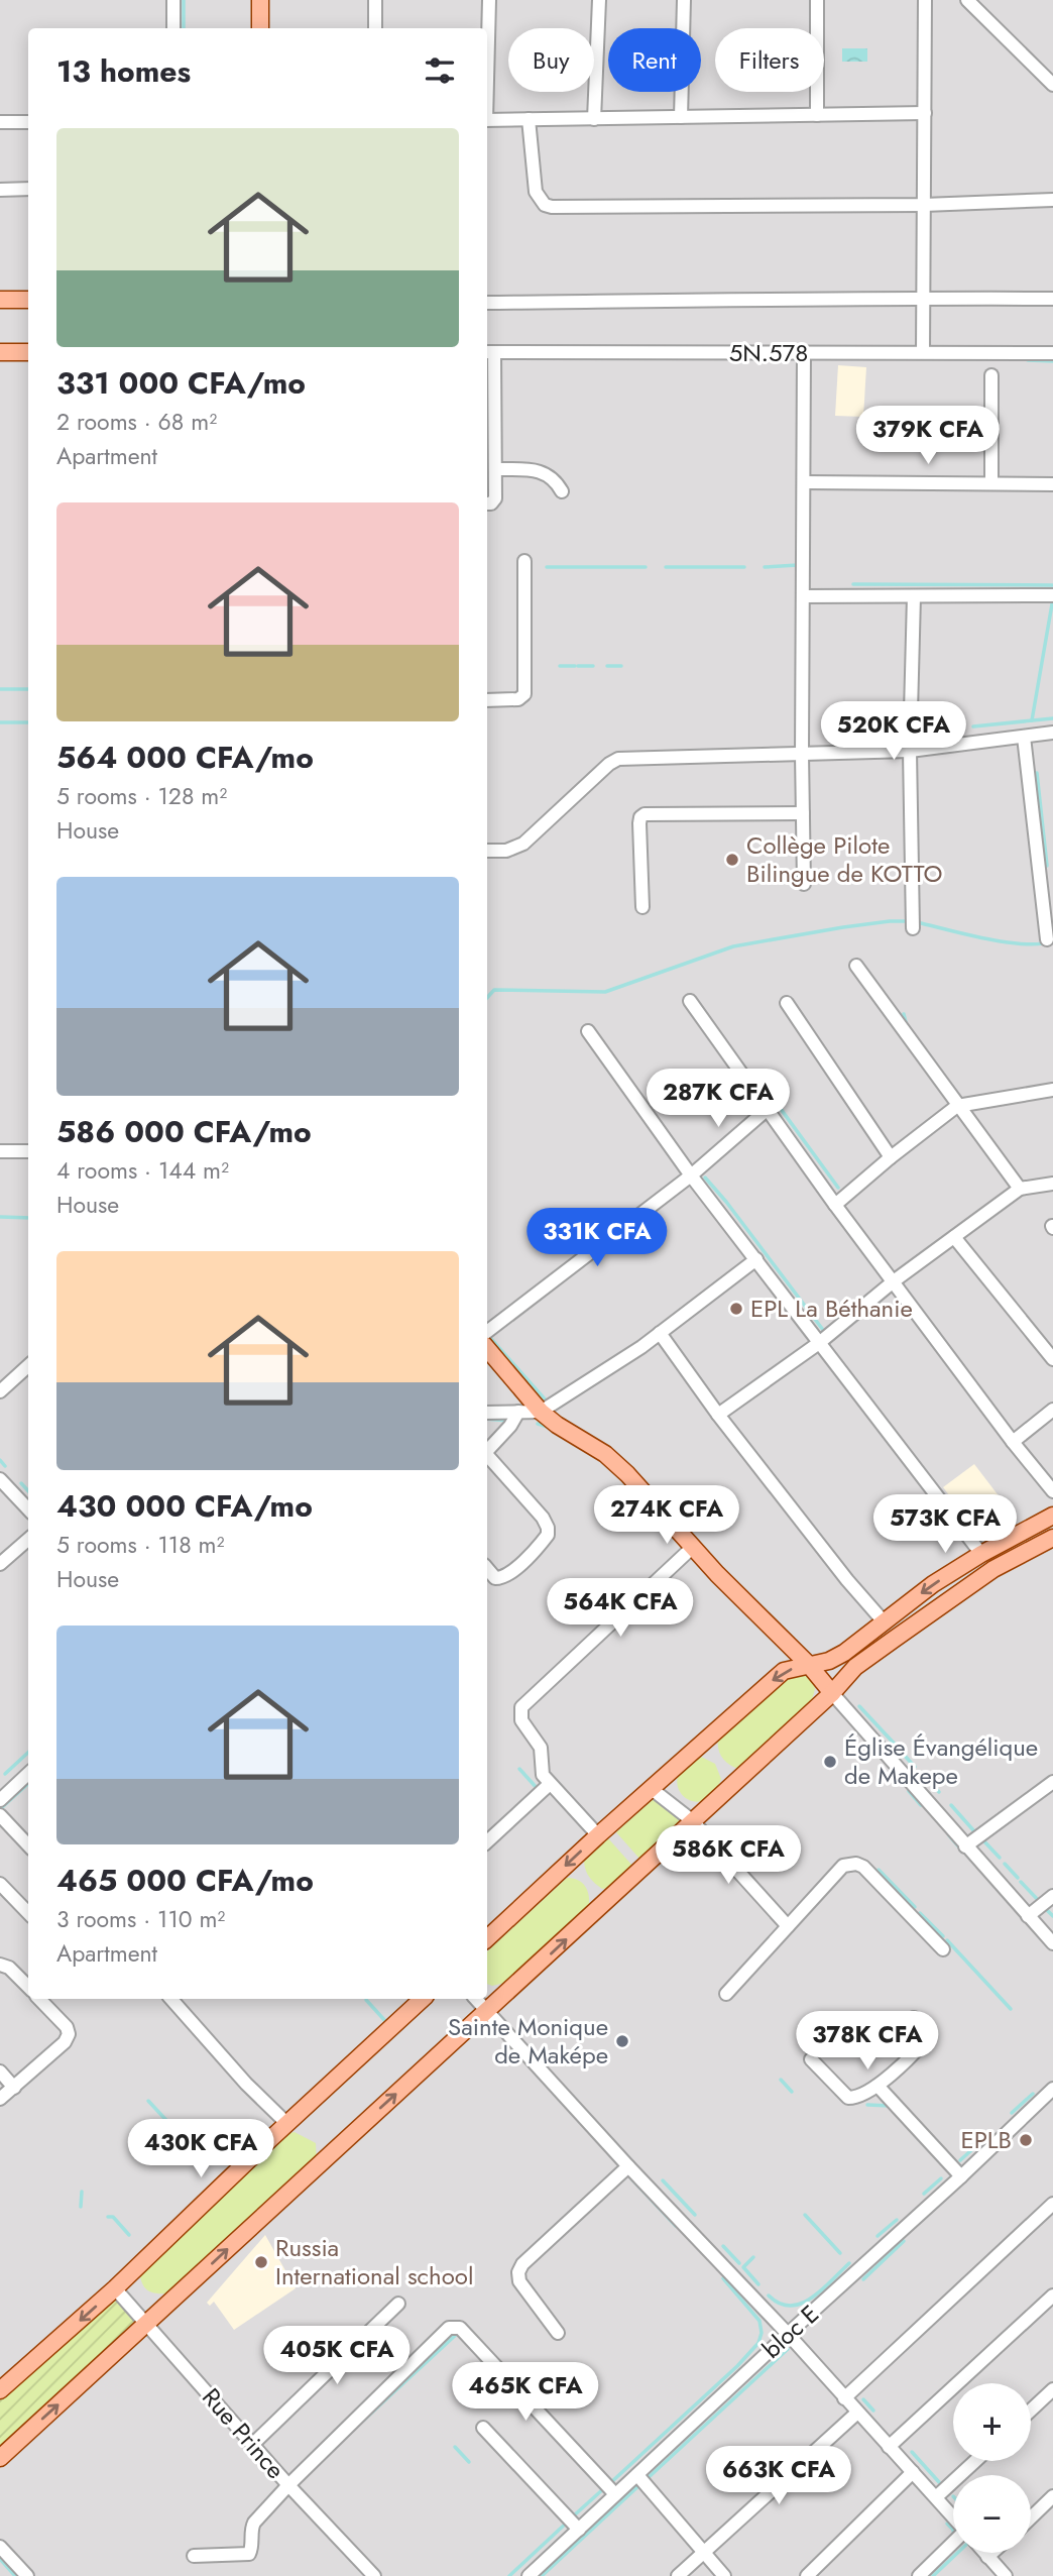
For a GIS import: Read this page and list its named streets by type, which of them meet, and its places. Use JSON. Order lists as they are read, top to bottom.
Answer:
{
  "streets": {
    "street": ["5N.578", "bloc E", "Rue Prince"]
  },
  "places": [
    "Collège Pilote Bilingue de KOTTO",
    "EPL La Béthanie",
    "Église Évangélique de Makepe",
    "Sainte Monique de Maképe",
    "EPLB",
    "Russia International school"
  ],
  "page": {
    "chip": ["Buy", "Rent", "Filters"],
    "heading": "13 homes",
    "list": [
      {
        "name": "331 000 CFA/mo",
        "note": "2 rooms · 68 m² · Apartment"
      },
      {
        "name": "564 000 CFA/mo",
        "note": "5 rooms · 128 m² · House"
      },
      {
        "name": "586 000 CFA/mo",
        "note": "4 rooms · 144 m² · House"
      },
      {
        "name": "430 000 CFA/mo",
        "note": "5 rooms · 118 m² · House"
      },
      {
        "name": "465 000 CFA/mo",
        "note": "3 rooms · 110 m² · Apartment"
      }
    ],
    "price": [
      "379K CFA",
      "520K CFA",
      "287K CFA",
      "331K CFA",
      "274K CFA",
      "573K CFA",
      "564K CFA",
      "586K CFA",
      "378K CFA",
      "430K CFA",
      "405K CFA",
      "465K CFA",
      "663K CFA"
    ],
    "map_buttons": ["+", "−"]
  }
}
